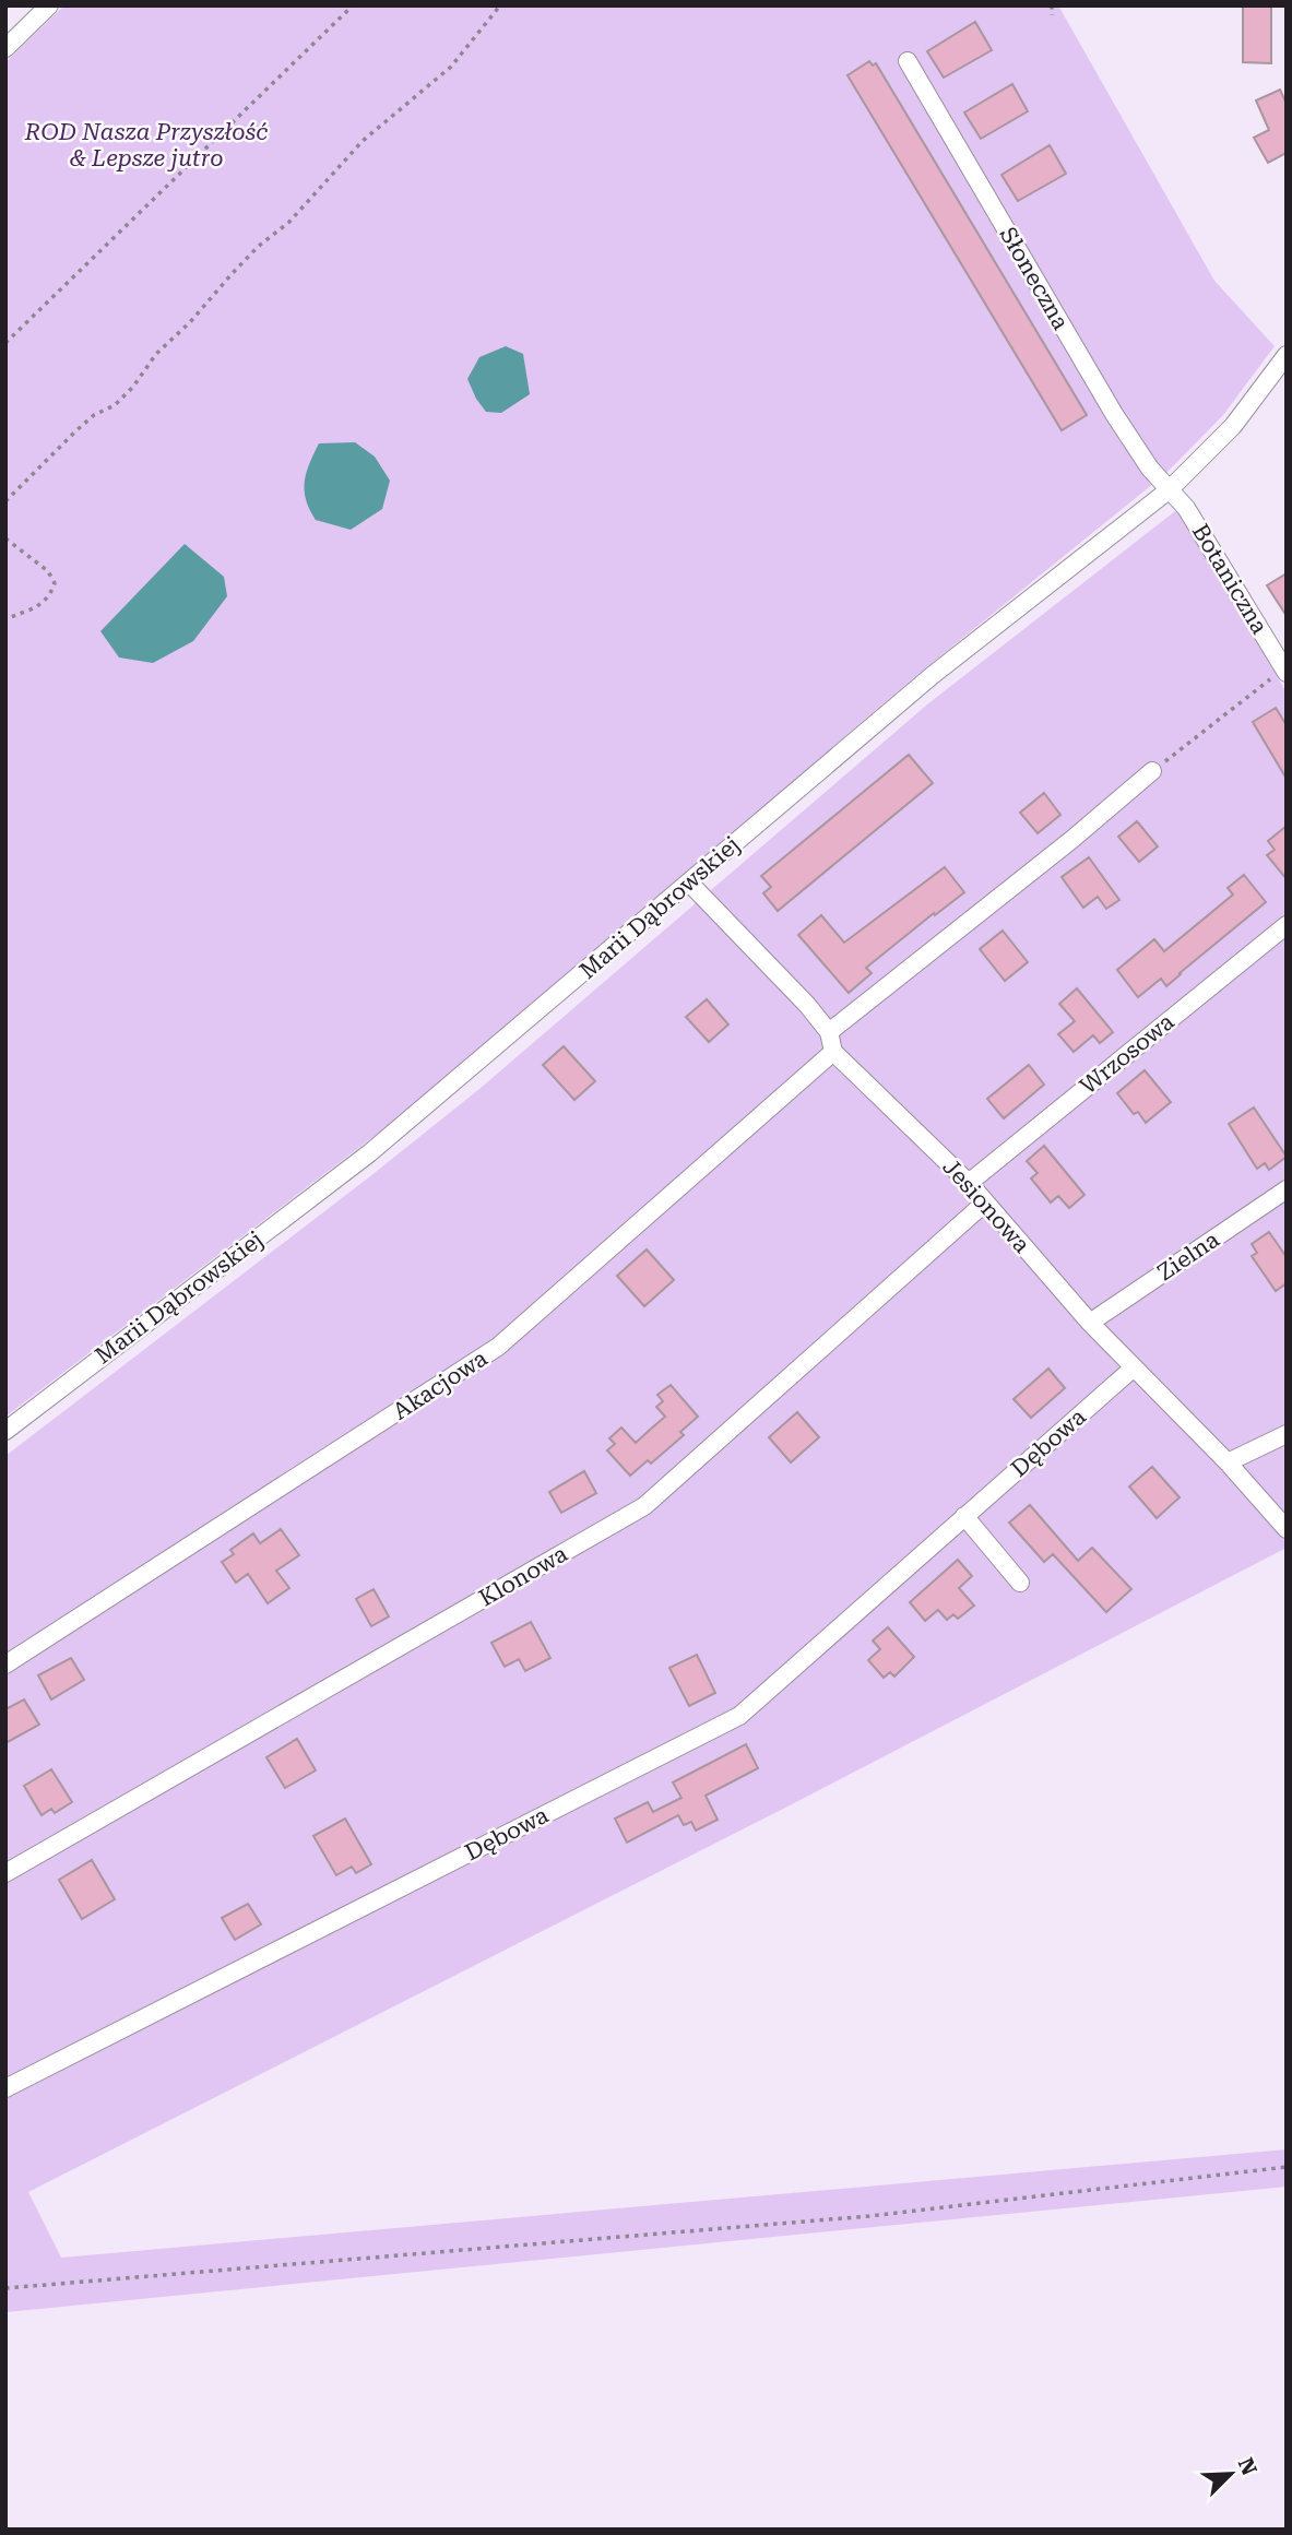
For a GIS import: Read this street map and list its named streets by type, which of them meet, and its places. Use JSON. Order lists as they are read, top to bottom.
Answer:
{
  "streets": {
    "street": [
      "Słoneczna",
      "Botaniczna",
      "Marii Dąbrowskiej",
      "Wrzosowa",
      "Jesionowa",
      "Zielna",
      "Akacjowa",
      "Dębowa",
      "Klonowa"
    ]
  },
  "crossings": [
    ["Słoneczna", "Botaniczna"],
    ["Słoneczna", "Marii Dąbrowskiej"],
    ["Botaniczna", "Marii Dąbrowskiej"],
    ["Wrzosowa", "Jesionowa"],
    ["Jesionowa", "Zielna"],
    ["Jesionowa", "Akacjowa"],
    ["Jesionowa", "Dębowa"],
    ["Jesionowa", "Klonowa"]
  ],
  "parks": ["ROD Nasza Przyszłość & Lepsze jutro"],
  "north": "top right"
}
